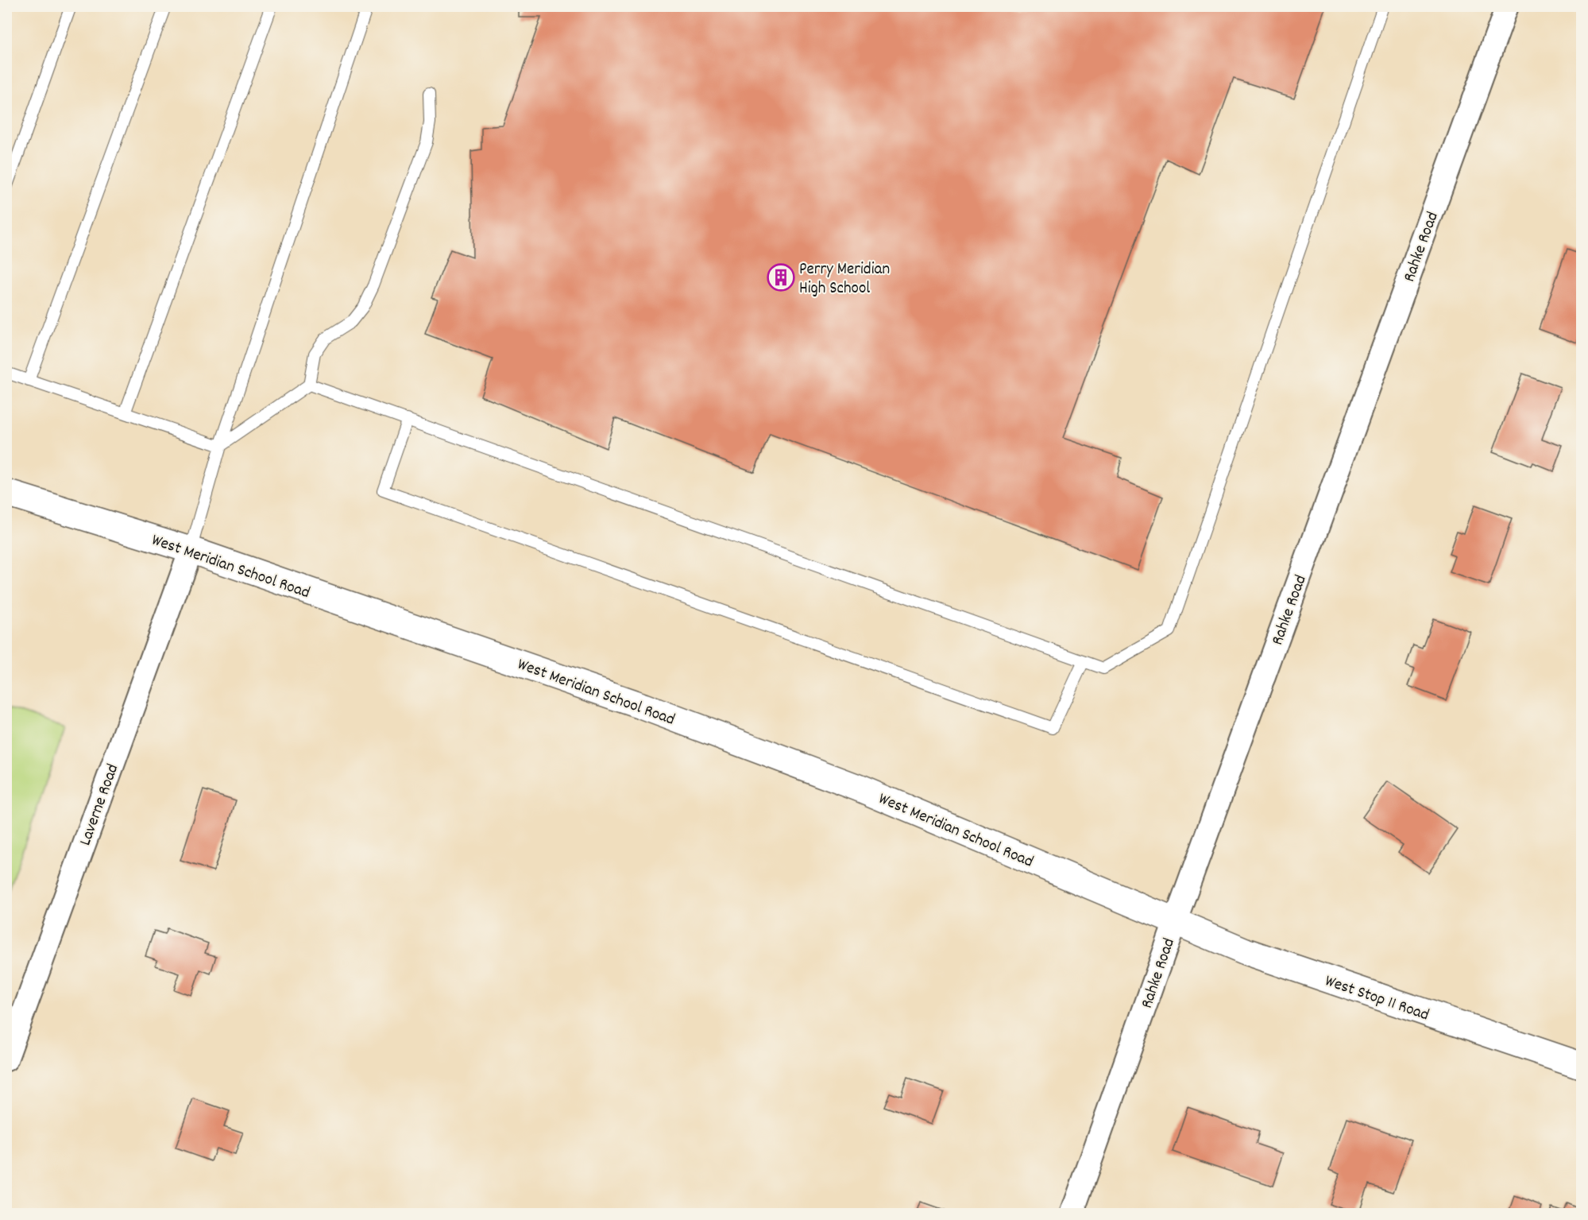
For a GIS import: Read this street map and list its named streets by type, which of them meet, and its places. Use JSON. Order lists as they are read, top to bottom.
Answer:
{
  "streets": {
    "main road": ["West Meridian School Road", "West Stop 11 Road"],
    "street": ["Rahke Road", "Laverne Road"]
  },
  "crossings": [
    ["Rahke Road", "West Meridian School Road"],
    ["Rahke Road", "West Stop 11 Road"],
    ["West Meridian School Road", "Laverne Road"],
    ["West Meridian School Road", "West Stop 11 Road"]
  ],
  "places": {
    "building": ["Perry Meridian High School"]
  }
}
